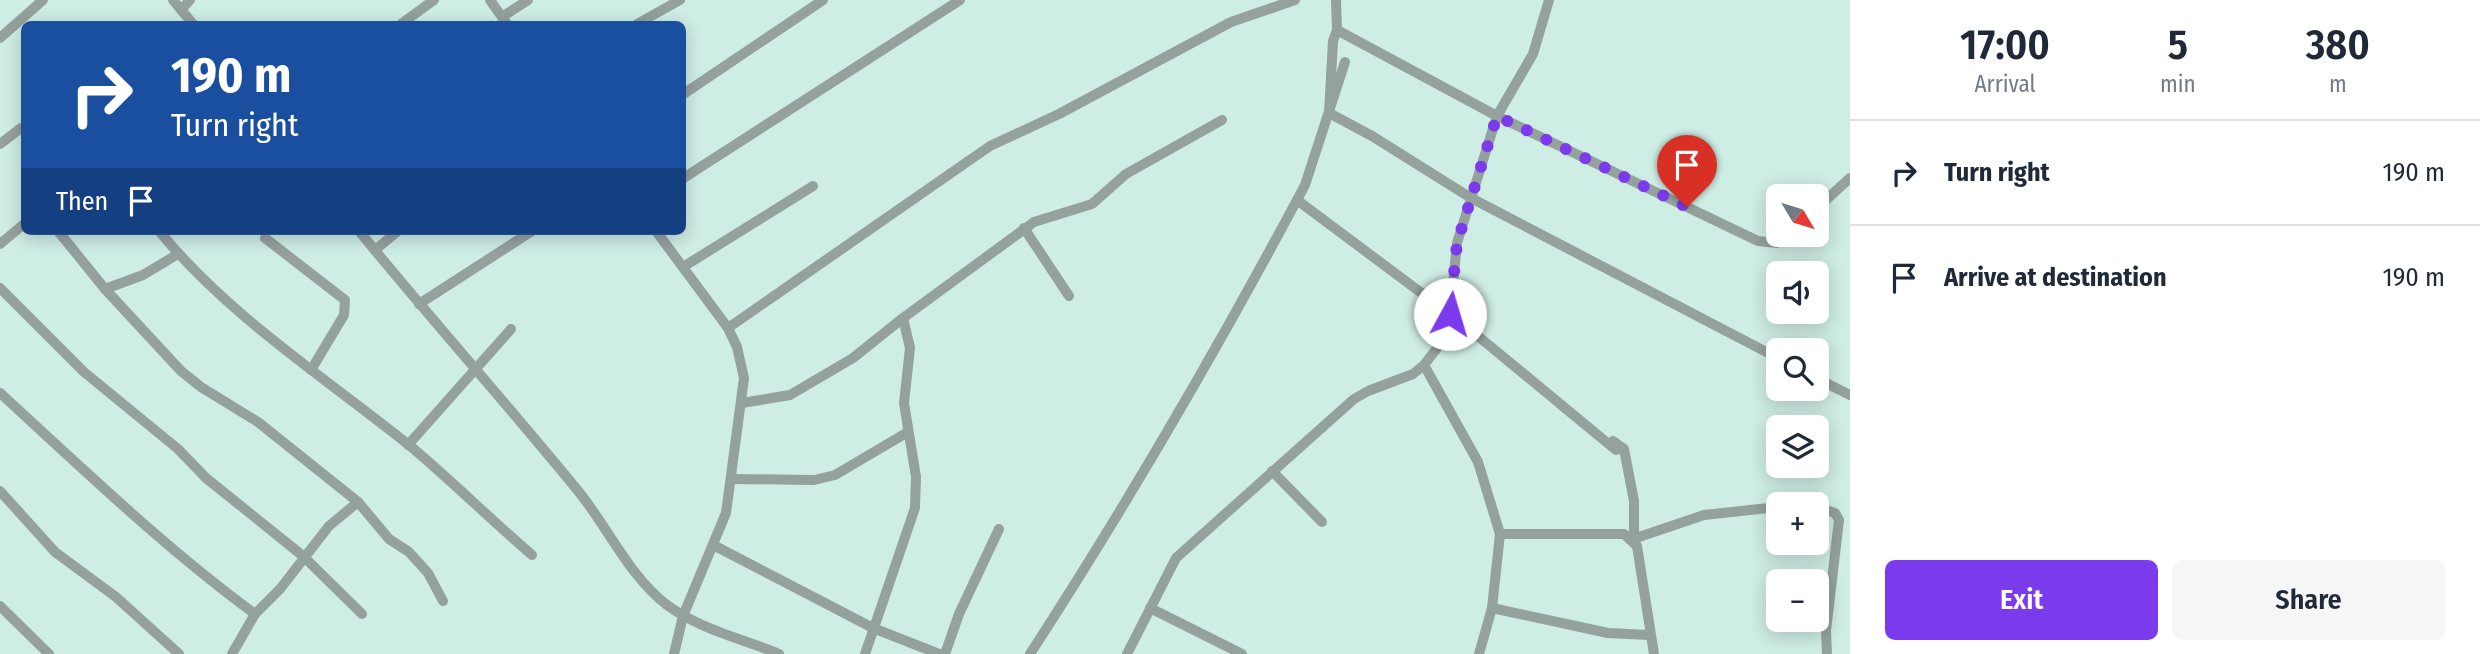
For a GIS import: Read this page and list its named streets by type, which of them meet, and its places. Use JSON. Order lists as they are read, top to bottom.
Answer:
{
  "north": "bottom right",
  "page": {
    "eta": [
      "17:00",
      "Arrival",
      "5",
      "min",
      "380",
      "m"
    ],
    "turn": ["190 m", "Turn right"],
    "list": [
      {
        "name": "Turn right",
        "value": "190 m"
      },
      {
        "name": "Arrive at destination",
        "value": "190 m"
      }
    ],
    "then": "Then",
    "map_buttons": ["+", "−"],
    "buttons": ["Exit", "Share"]
  }
}
